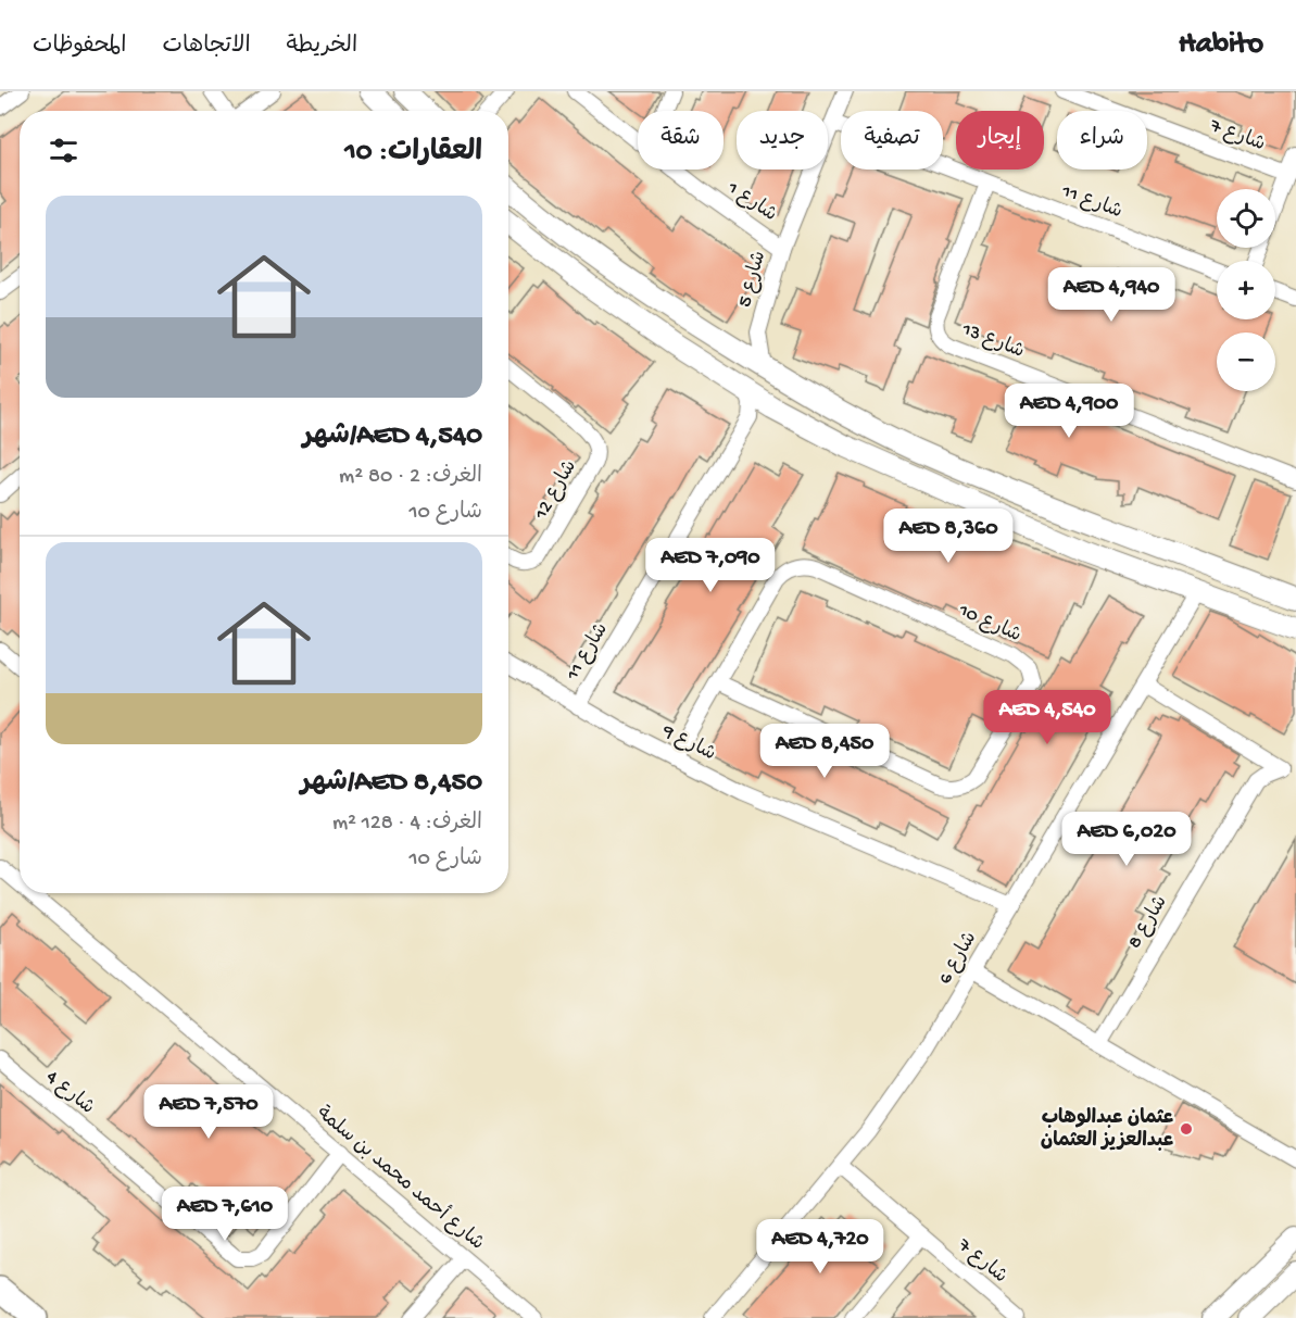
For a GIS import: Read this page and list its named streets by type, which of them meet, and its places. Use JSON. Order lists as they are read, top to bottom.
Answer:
{
  "streets": {
    "street": [
      "شارع 7",
      "شارع 1",
      "شارع 11",
      "شارع 5",
      "شارع 13",
      "شارع 12",
      "شارع 10",
      "شارع 9",
      "شارع 8",
      "شارع 6",
      "شارع 4",
      "شارع أحمد محمد بن سلمة"
    ]
  },
  "crossings": [
    ["شارع 7", "شارع 6"],
    ["شارع 1", "شارع 5"],
    ["شارع 11", "شارع 5"],
    ["شارع 11", "شارع 13"],
    ["شارع 11", "شارع 9"],
    ["شارع 10", "شارع 9"],
    ["شارع 9", "شارع 6"],
    ["شارع 8", "شارع 6"],
    ["شارع 4", "شارع أحمد محمد بن سلمة"]
  ],
  "places": ["عثمان عبدالوهاب عبدالعزيز العثمان"],
  "page": {
    "header": "Habito",
    "nav": ["الخريطة", "الاتجاهات", "المحفوظات"],
    "chip": [
      "شراء",
      "إيجار",
      "تصفية",
      "جديد",
      "شقة"
    ],
    "heading": "العقارات: 10",
    "map_buttons": ["+", "−"],
    "list": [
      {
        "name": "AED 4,540/شهر",
        "note": "الغرف: 2 · 80 m² · شارع 10"
      },
      {
        "name": "AED 8,450/شهر",
        "note": "الغرف: 4 · 128 m² · شارع 10"
      }
    ],
    "price": [
      "AED 4,940",
      "AED 4,900",
      "AED 8,360",
      "AED 7,090",
      "AED 4,540",
      "AED 8,450",
      "AED 6,020",
      "AED 7,570",
      "AED 7,610",
      "AED 4,720"
    ]
  }
}
